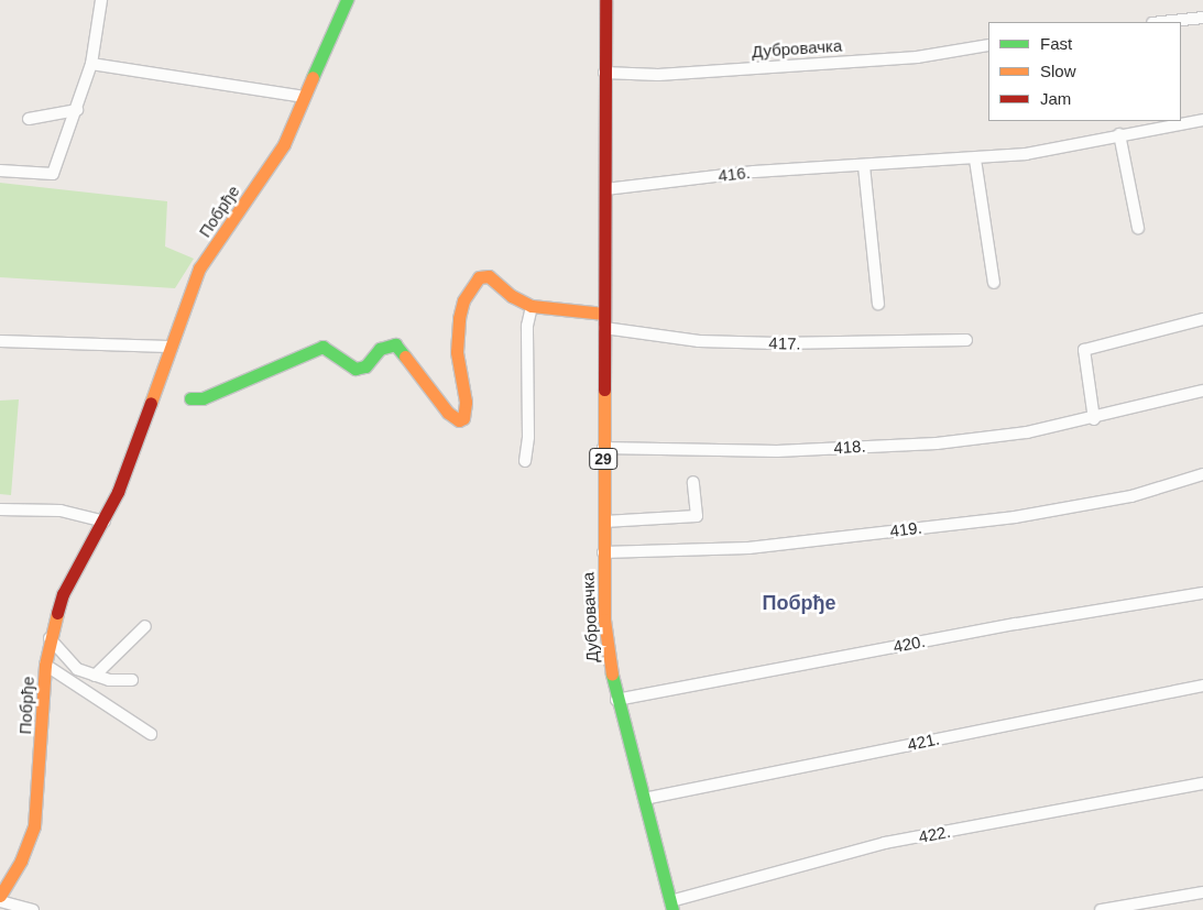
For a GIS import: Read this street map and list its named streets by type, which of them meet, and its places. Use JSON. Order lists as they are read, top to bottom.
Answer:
{
  "streets": {
    "street": [
      "Дубровачка",
      "416.",
      "Побрђе",
      "417.",
      "418.",
      "29",
      "419.",
      "420.",
      "421.",
      "422."
    ]
  },
  "crossings": [
    ["Дубровачка", "416."],
    ["Дубровачка", "417."],
    ["Дубровачка", "418."],
    ["Дубровачка", "419."],
    ["Дубровачка", "420."],
    ["Дубровачка", "421."],
    ["Дубровачка", "422."]
  ],
  "districts": ["Побрђе"],
  "legend": ["Fast", "Slow", "Jam"]
}
